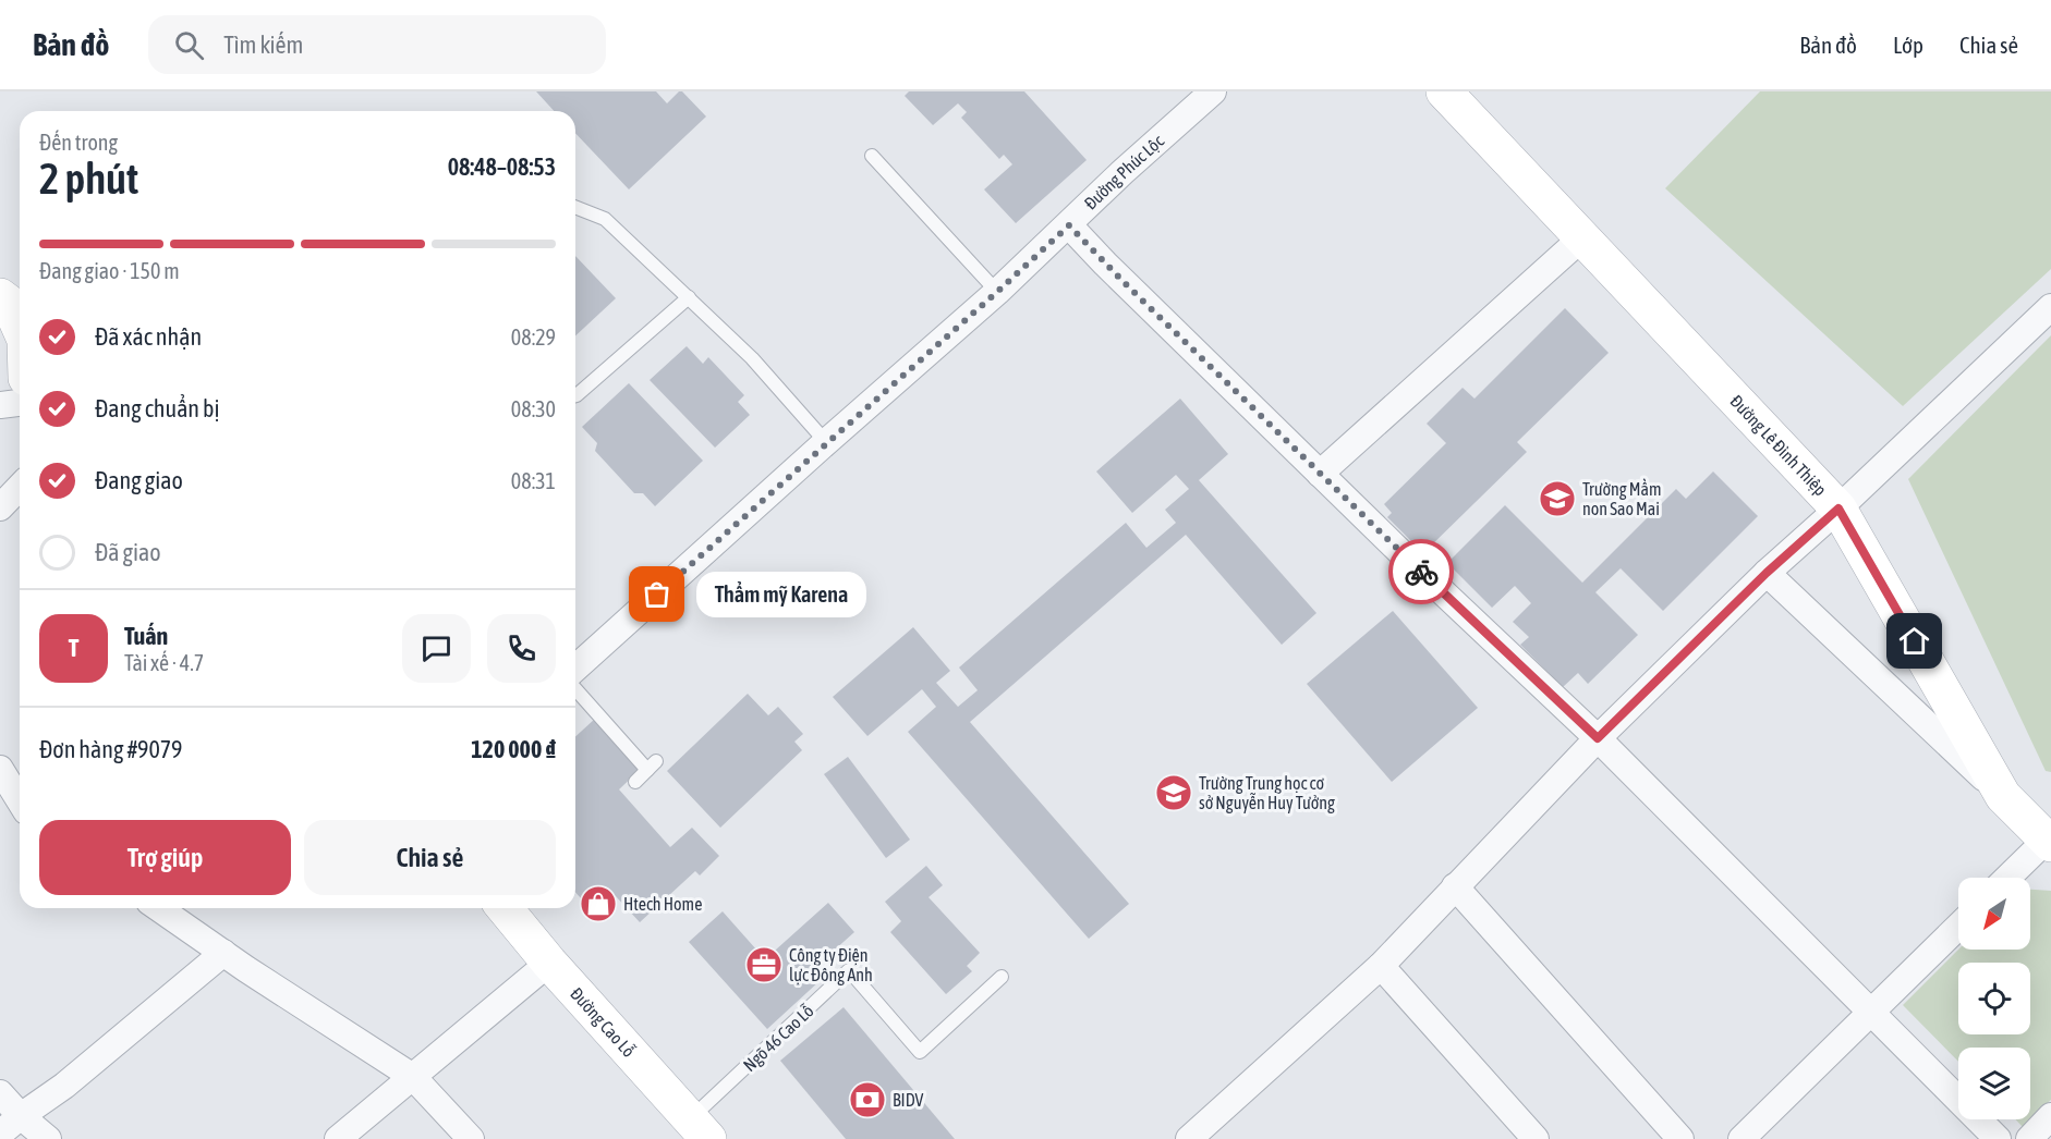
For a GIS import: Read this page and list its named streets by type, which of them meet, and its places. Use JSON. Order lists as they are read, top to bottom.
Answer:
{
  "streets": {
    "street": ["Đường Phúc Lộc", "Đường Lê Đình Thiệp", "Đường Cao Lỗ"],
    "lane": ["Ngõ 46 Cao Lỗ"]
  },
  "crossings": [
    ["Đường Cao Lỗ", "Ngõ 46 Cao Lỗ"]
  ],
  "places": {
    "school or university": ["Trường Mầm non Sao Mai", "Trường Trung học cơ sở Nguyễn Huy Tưởng"],
    "other": ["Thẩm mỹ Karena"],
    "shop": ["Htech Home"],
    "office": ["Công ty Điện lực Đông Anh"],
    "bank": ["BIDV"]
  },
  "north": "bottom left",
  "page": {
    "header": "Bản đồ",
    "search": "Tìm kiếm",
    "nav": ["Bản đồ", "Lớp", "Chia sẻ"],
    "heading": ["2 phút", "Đến trong", "08:48–08:53"],
    "panel": [
      "Tuấn",
      "Tài xế · 4.7",
      "Đơn hàng #9079",
      "120 000 ₫"
    ],
    "bar": "Đang giao · 150 m",
    "list": [
      ["Đã xác nhận", "08:29"],
      ["Đang chuẩn bị", "08:30"],
      ["Đang giao", "08:31"],
      "Đã giao"
    ],
    "bubble": "Thẩm mỹ Karena",
    "round": "T",
    "buttons": ["Trợ giúp", "Chia sẻ"]
  }
}
